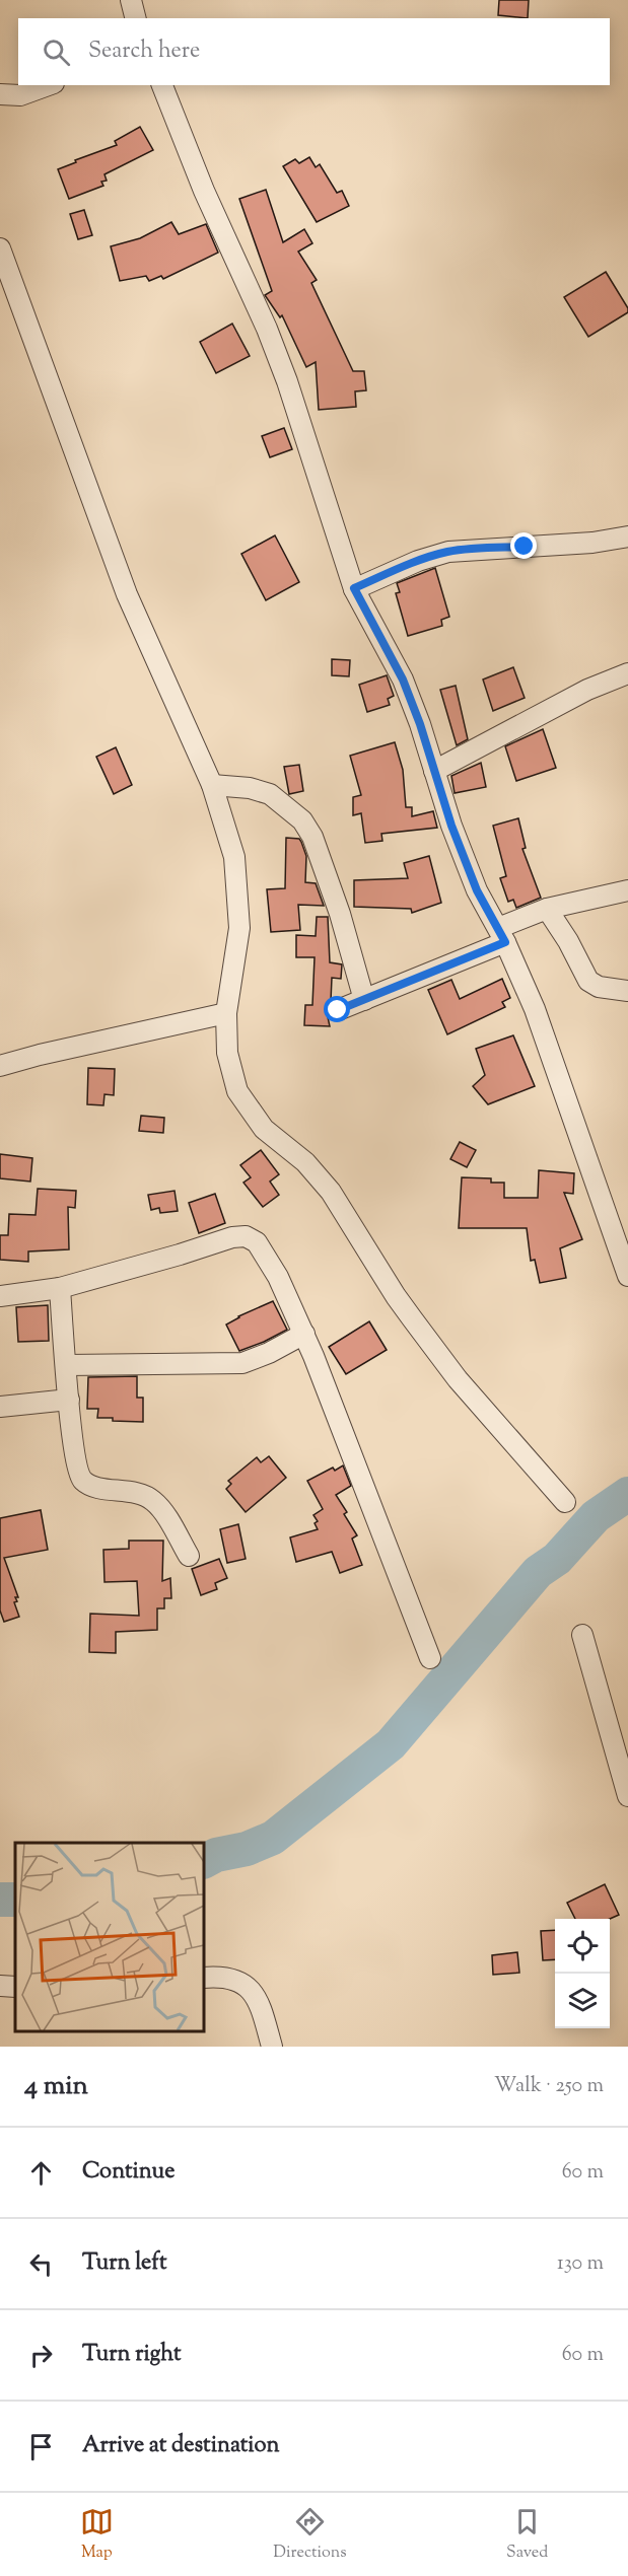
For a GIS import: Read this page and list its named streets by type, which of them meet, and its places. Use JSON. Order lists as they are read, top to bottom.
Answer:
{
  "page": {
    "search": "Search here",
    "heading": ["4 min", "Walk · 250 m"],
    "list": [
      ["Continue", "60 m"],
      ["Turn left", "130 m"],
      ["Turn right", "60 m"],
      "Arrive at destination"
    ],
    "nav": ["Map", "Directions", "Saved"]
  }
}
